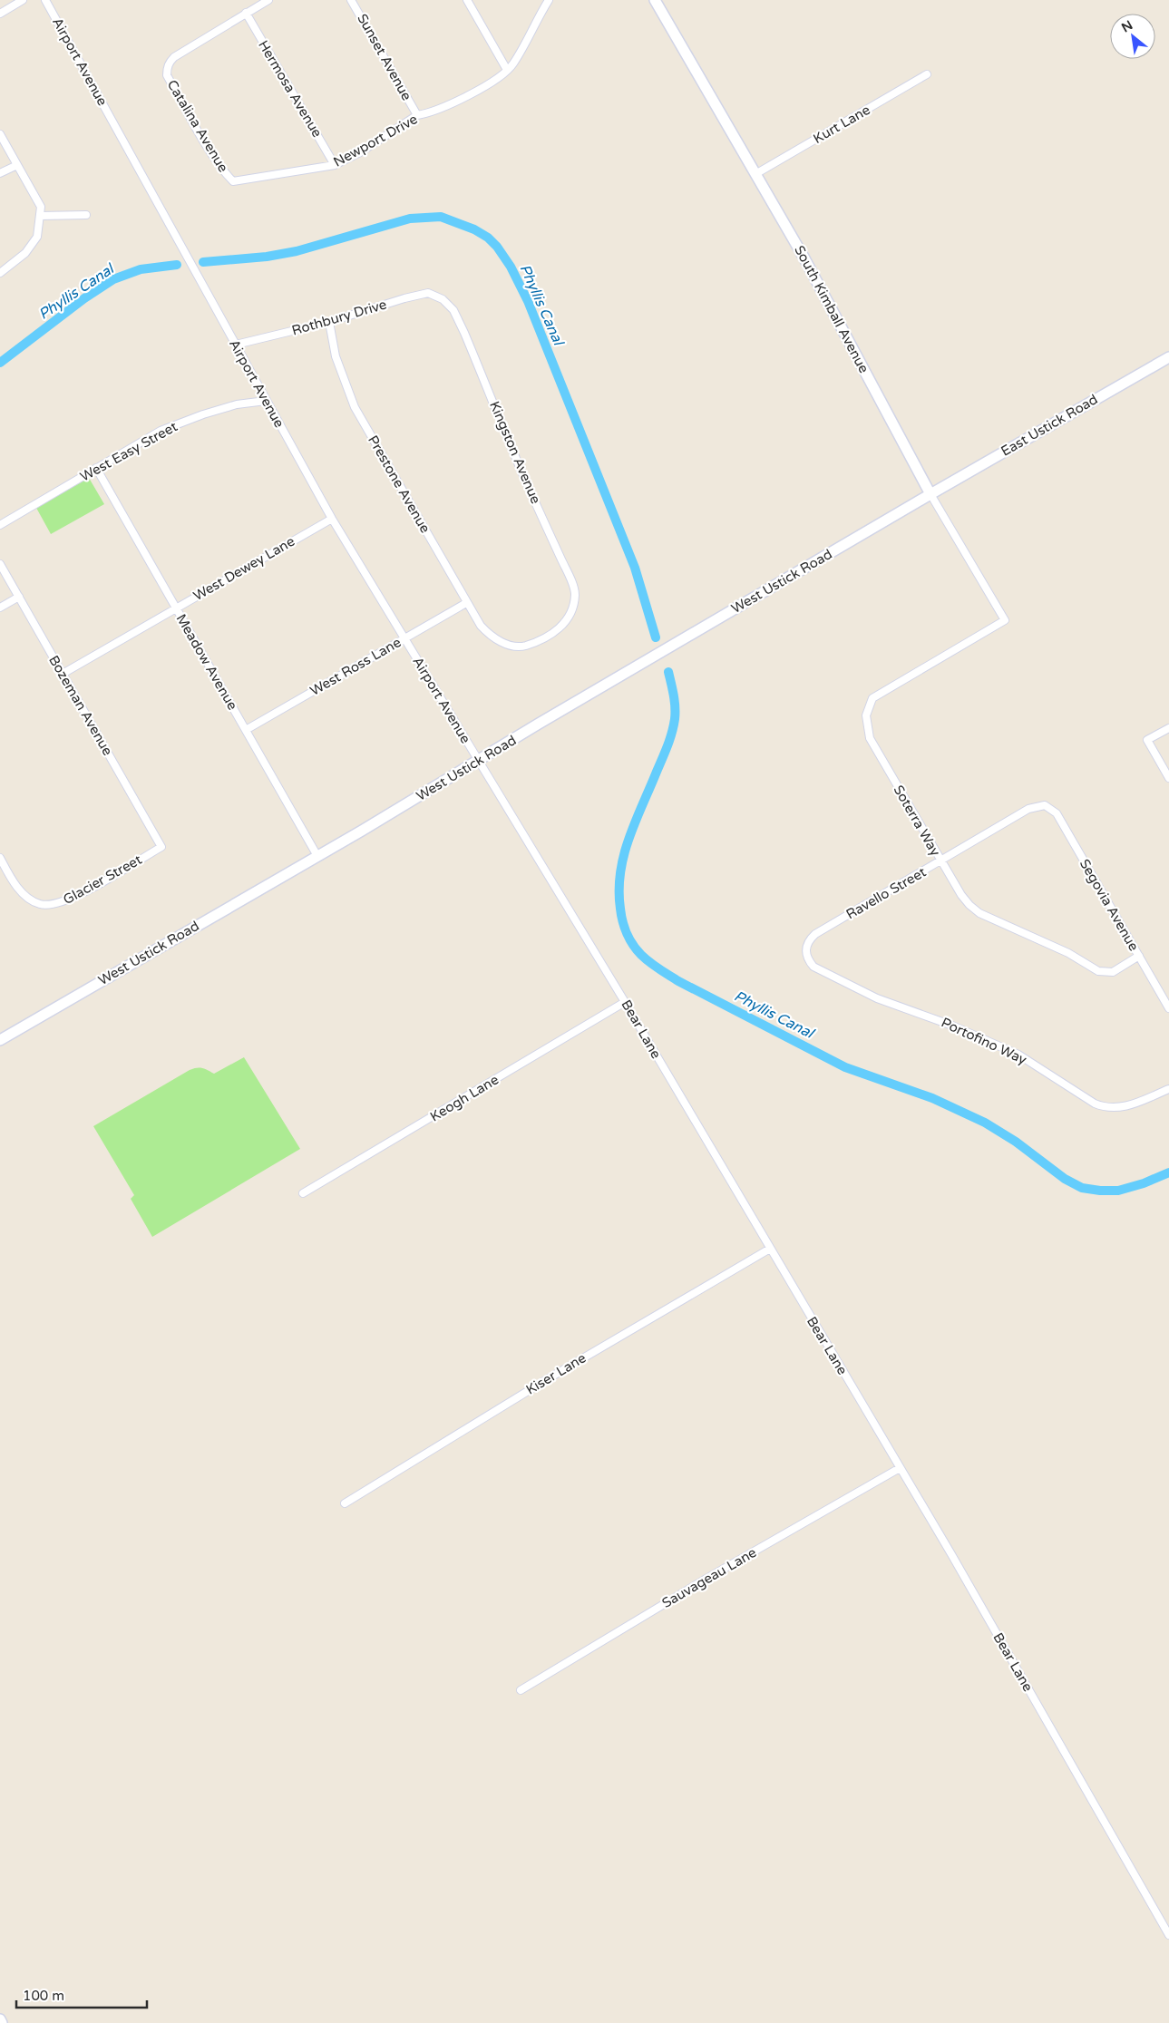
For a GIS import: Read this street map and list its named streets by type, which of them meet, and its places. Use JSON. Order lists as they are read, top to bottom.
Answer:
{
  "streets": {
    "main road": ["South Kimball Avenue", "East Ustick Road", "West Ustick Road"],
    "street": [
      "Sunset Avenue",
      "Airport Avenue",
      "Hermosa Avenue",
      "Kurt Lane",
      "Catalina Avenue",
      "Newport Drive",
      "Rothbury Drive",
      "West Easy Street",
      "Kingston Avenue",
      "Prestone Avenue",
      "West Dewey Lane",
      "Meadow Avenue",
      "West Ross Lane",
      "Bozeman Avenue",
      "Soterra Way",
      "Glacier Street",
      "Ravello Street",
      "Segovia Avenue",
      "Bear Lane",
      "Portofino Way",
      "Keogh Lane",
      "Kiser Lane",
      "Sauvageau Lane"
    ]
  },
  "crossings": [
    ["Sunset Avenue", "Newport Drive"],
    ["Airport Avenue", "Rothbury Drive"],
    ["Airport Avenue", "West Easy Street"],
    ["Airport Avenue", "West Dewey Lane"],
    ["Airport Avenue", "West Ustick Road"],
    ["Airport Avenue", "West Ross Lane"],
    ["Airport Avenue", "Bear Lane"],
    ["Hermosa Avenue", "Catalina Avenue"],
    ["Hermosa Avenue", "Newport Drive"],
    ["Kurt Lane", "South Kimball Avenue"],
    ["Catalina Avenue", "Newport Drive"],
    ["South Kimball Avenue", "East Ustick Road"],
    ["South Kimball Avenue", "West Ustick Road"],
    ["South Kimball Avenue", "Soterra Way"],
    ["Rothbury Drive", "Kingston Avenue"],
    ["Rothbury Drive", "Prestone Avenue"],
    ["East Ustick Road", "West Ustick Road"],
    ["West Easy Street", "Meadow Avenue"],
    ["Kingston Avenue", "Prestone Avenue"],
    ["Prestone Avenue", "West Ross Lane"],
    ["West Dewey Lane", "Meadow Avenue"],
    ["West Dewey Lane", "Bozeman Avenue"],
    ["West Ustick Road", "Meadow Avenue"],
    ["West Ustick Road", "Bear Lane"],
    ["Meadow Avenue", "West Ross Lane"],
    ["Bozeman Avenue", "Glacier Street"],
    ["Soterra Way", "Ravello Street"],
    ["Soterra Way", "Segovia Avenue"],
    ["Ravello Street", "Segovia Avenue"],
    ["Ravello Street", "Portofino Way"],
    ["Bear Lane", "Keogh Lane"],
    ["Bear Lane", "Kiser Lane"],
    ["Bear Lane", "Sauvageau Lane"]
  ],
  "water": ["Phyllis Canal"],
  "scale_bar": "100 m",
  "north": "top left"
}
